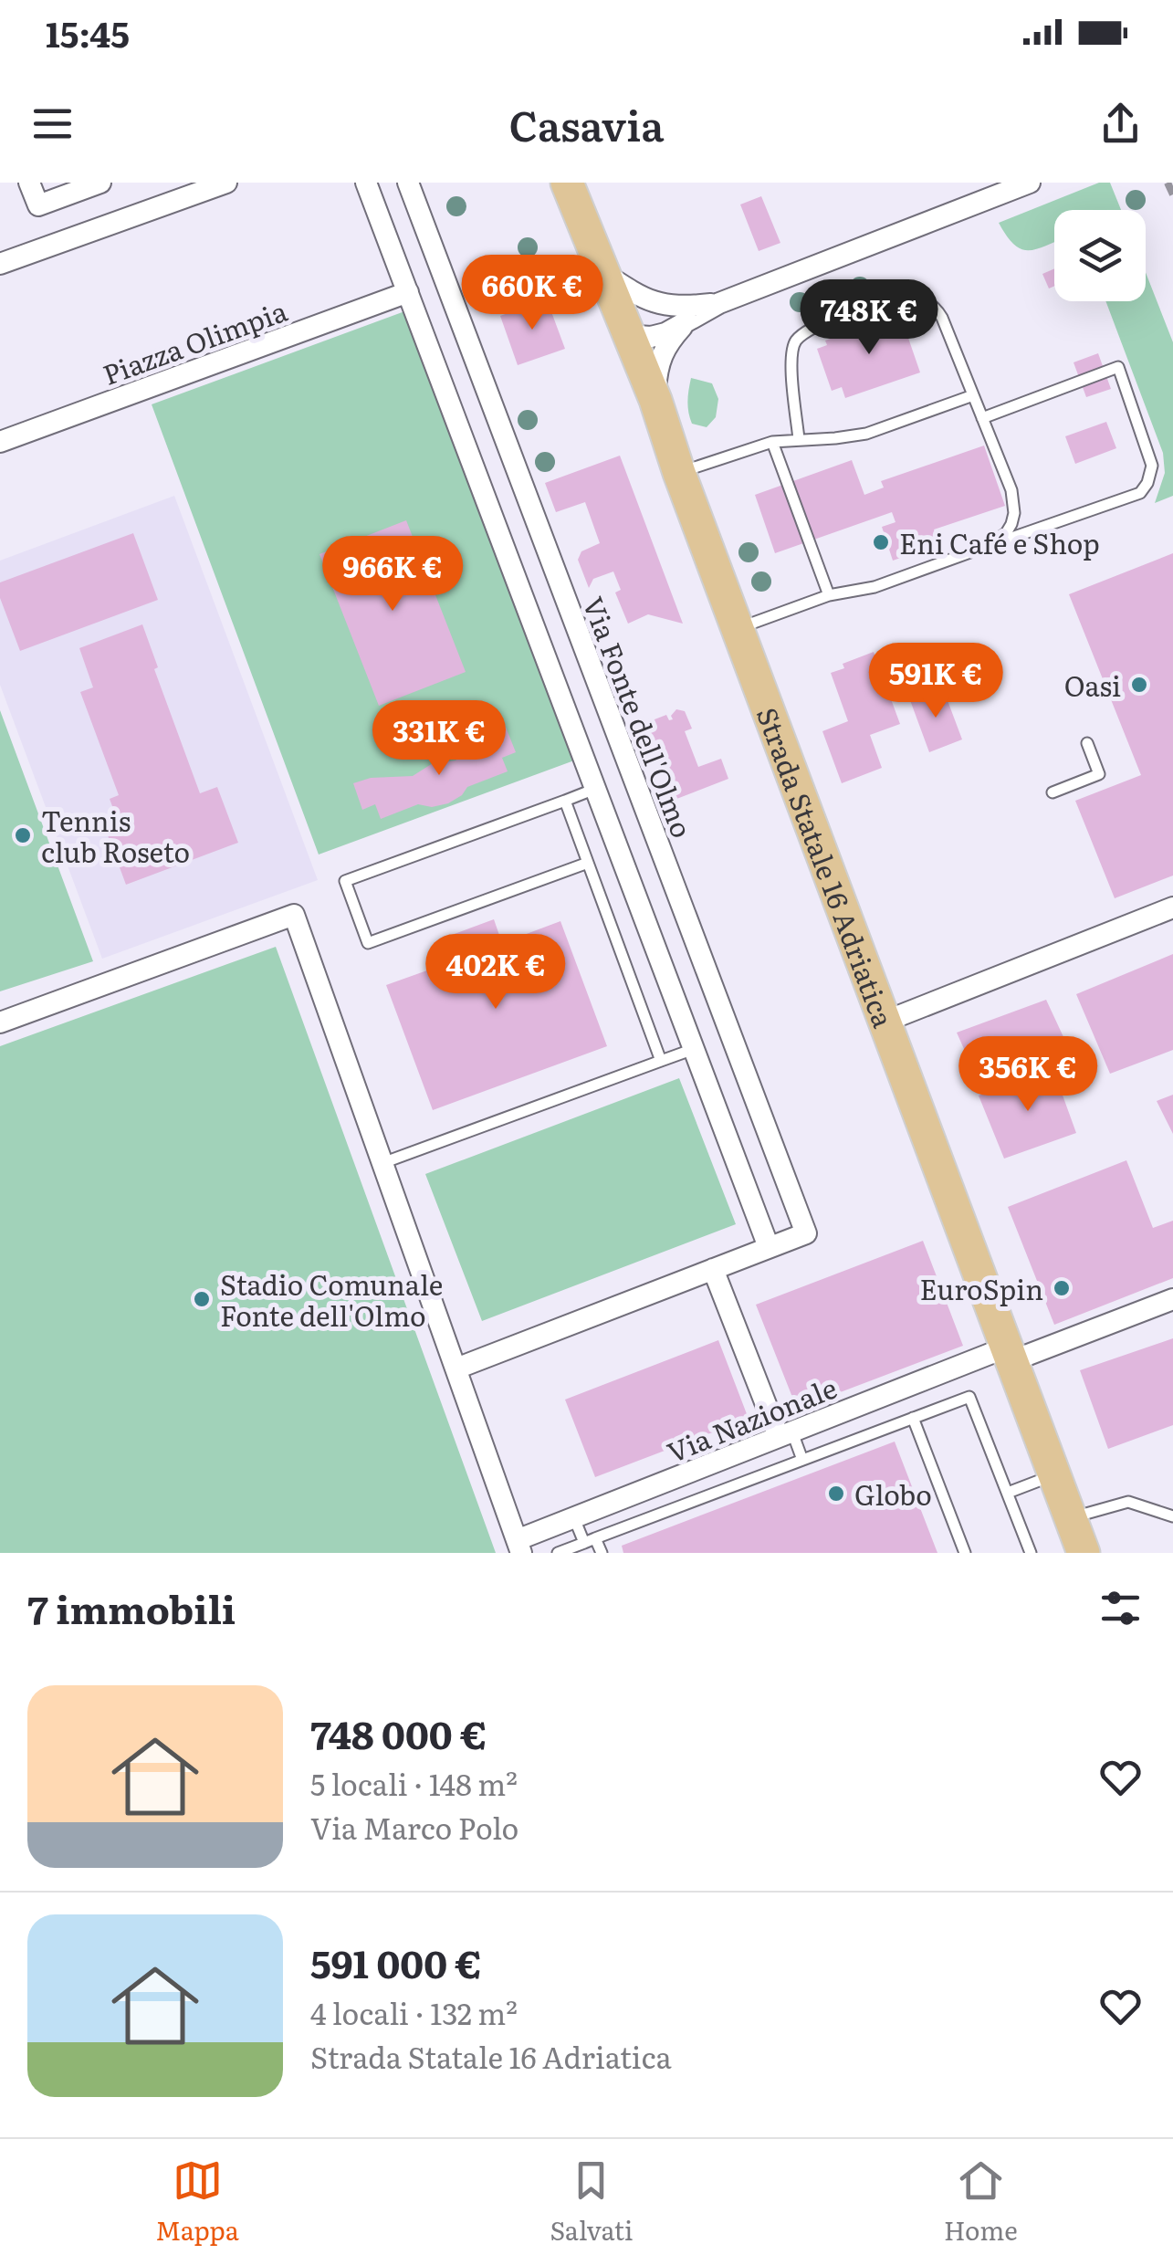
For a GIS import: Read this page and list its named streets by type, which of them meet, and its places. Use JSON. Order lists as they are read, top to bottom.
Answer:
{
  "streets": {
    "main road": ["Strada Statale 16 Adriatica"],
    "street": ["Piazza Olimpia", "Via Fonte dell'Olmo", "Via Nazionale"]
  },
  "crossings": [
    ["Strada Statale 16 Adriatica", "Via Nazionale"]
  ],
  "places": [
    "Eni Café e Shop",
    "Oasi",
    "Tennis club Roseto",
    "EuroSpin",
    "Stadio Comunale Fonte dell'Olmo",
    "Globo"
  ],
  "page": {
    "status": "15:45",
    "header": "Casavia",
    "price": [
      "660K €",
      "748K €",
      "966K €",
      "591K €",
      "331K €",
      "402K €",
      "356K €"
    ],
    "heading": "7 immobili",
    "list": [
      {
        "name": "748 000 €",
        "note": "5 locali · 148 m² · Via Marco Polo"
      },
      {
        "name": "591 000 €",
        "note": "4 locali · 132 m² · Strada Statale 16 Adriatica"
      }
    ],
    "tabs": ["Mappa", "Salvati", "Home"]
  }
}
